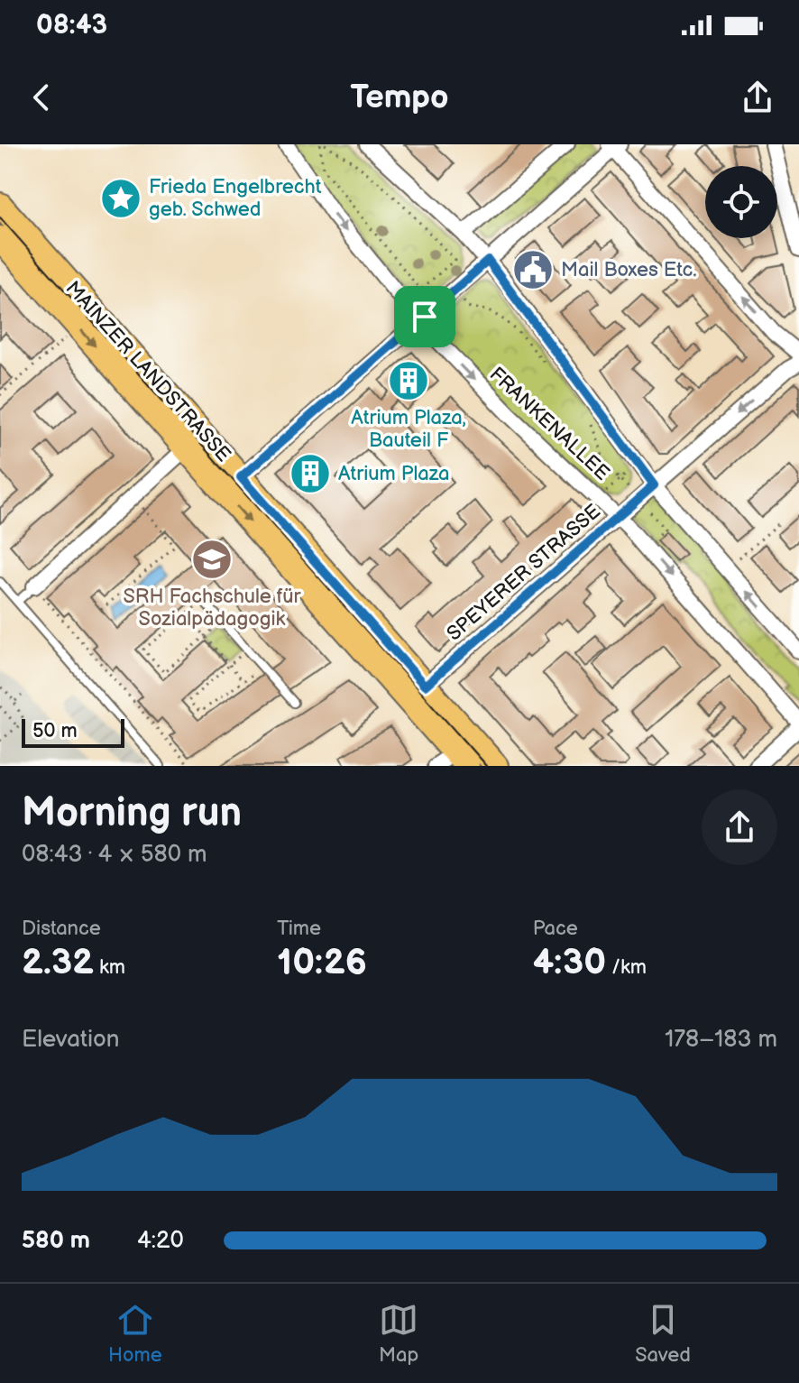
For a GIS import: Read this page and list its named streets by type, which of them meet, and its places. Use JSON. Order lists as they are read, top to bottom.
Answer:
{
  "streets": {
    "main road": ["MAINZER LANDSTRASSE"],
    "street": ["FRANKENALLEE", "SPEYERER STRASSE"]
  },
  "crossings": [
    ["MAINZER LANDSTRASSE", "SPEYERER STRASSE"],
    ["FRANKENALLEE", "SPEYERER STRASSE"]
  ],
  "one_way": ["SPEYERER STRASSE"],
  "places": {
    "place": ["Frieda Engelbrecht geb. Schwed"],
    "public building": ["Mail Boxes Etc."],
    "building": ["Atrium Plaza, Bauteil F", "Atrium Plaza"],
    "school or university": ["SRH Fachschule für Sozialpädagogik"]
  },
  "scale_bar": "50 m",
  "page": {
    "status": "08:43",
    "header": "Tempo",
    "scale": "50 m",
    "heading": ["Morning run", "08:43 · 4 × 580 m"],
    "stats": [
      ["Distance", "2.32 km"],
      ["Time", "10:26"],
      ["Pace", "4:30 /km"]
    ],
    "chart": ["Elevation", "178–183 m"],
    "list": [
      {
        "name": "580 m",
        "note": "4:20"
      }
    ],
    "tabs": ["Home", "Map", "Saved"]
  }
}
